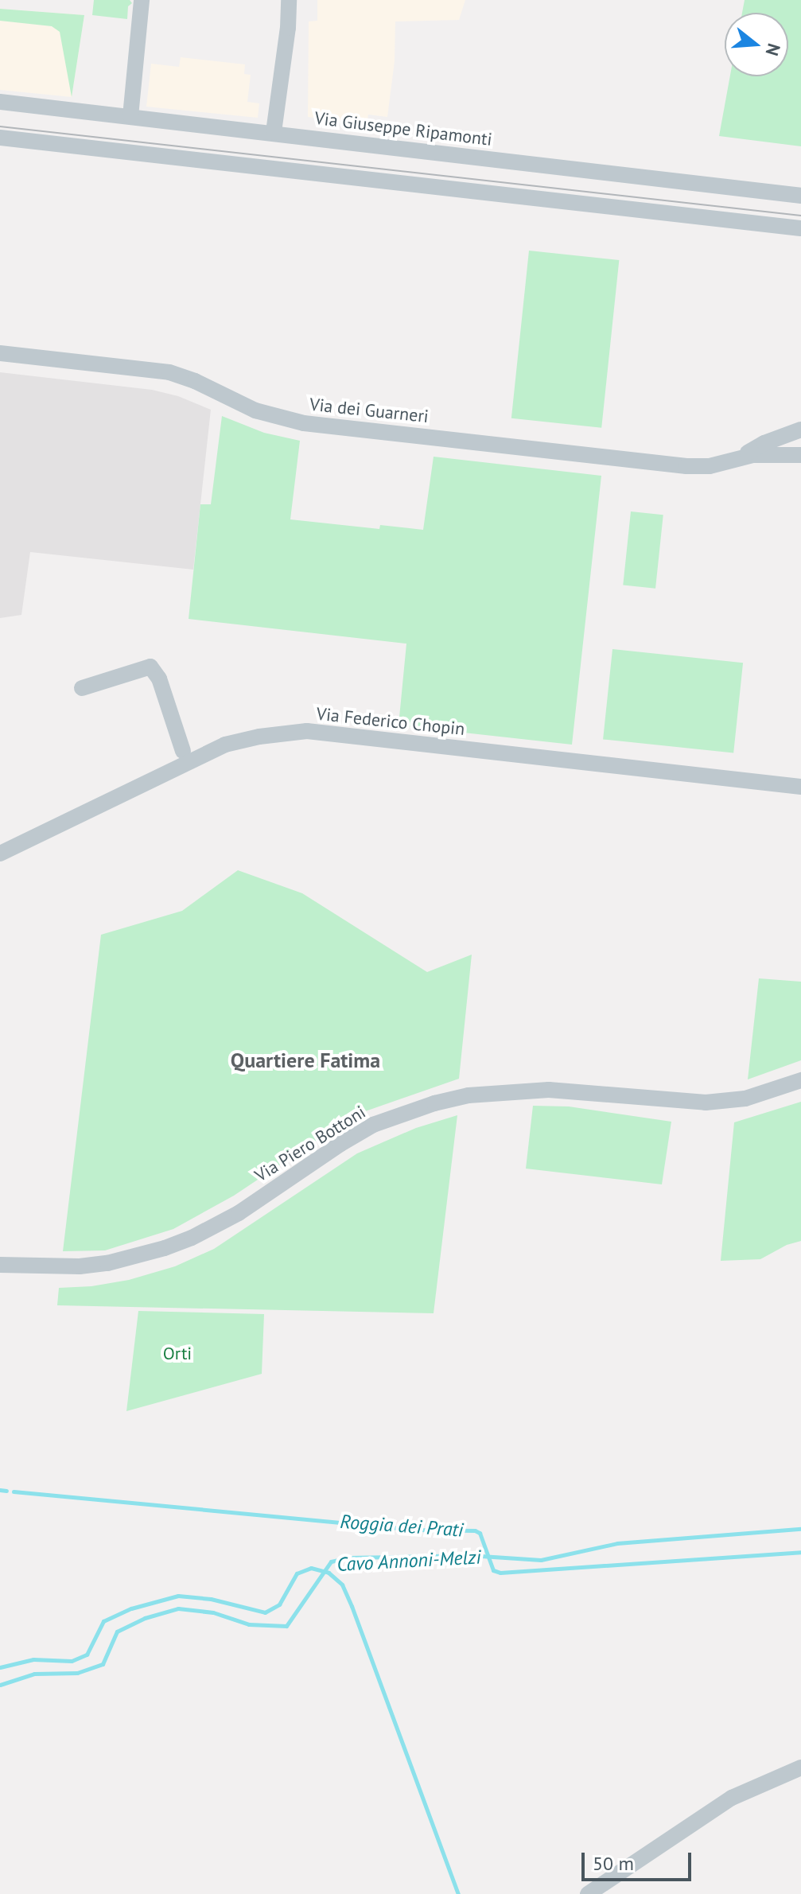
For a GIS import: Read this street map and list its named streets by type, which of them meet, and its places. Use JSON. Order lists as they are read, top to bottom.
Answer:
{
  "streets": {
    "street": [
      "Via Giuseppe Ripamonti",
      "Via dei Guarneri",
      "Via Federico Chopin",
      "Via Piero Bottoni"
    ]
  },
  "districts": ["Quartiere Fatima"],
  "water": ["Roggia dei Prati", "Cavo Annoni-Melzi"],
  "parks": ["Orti"],
  "scale_bar": "50 m",
  "north": "right"
}
